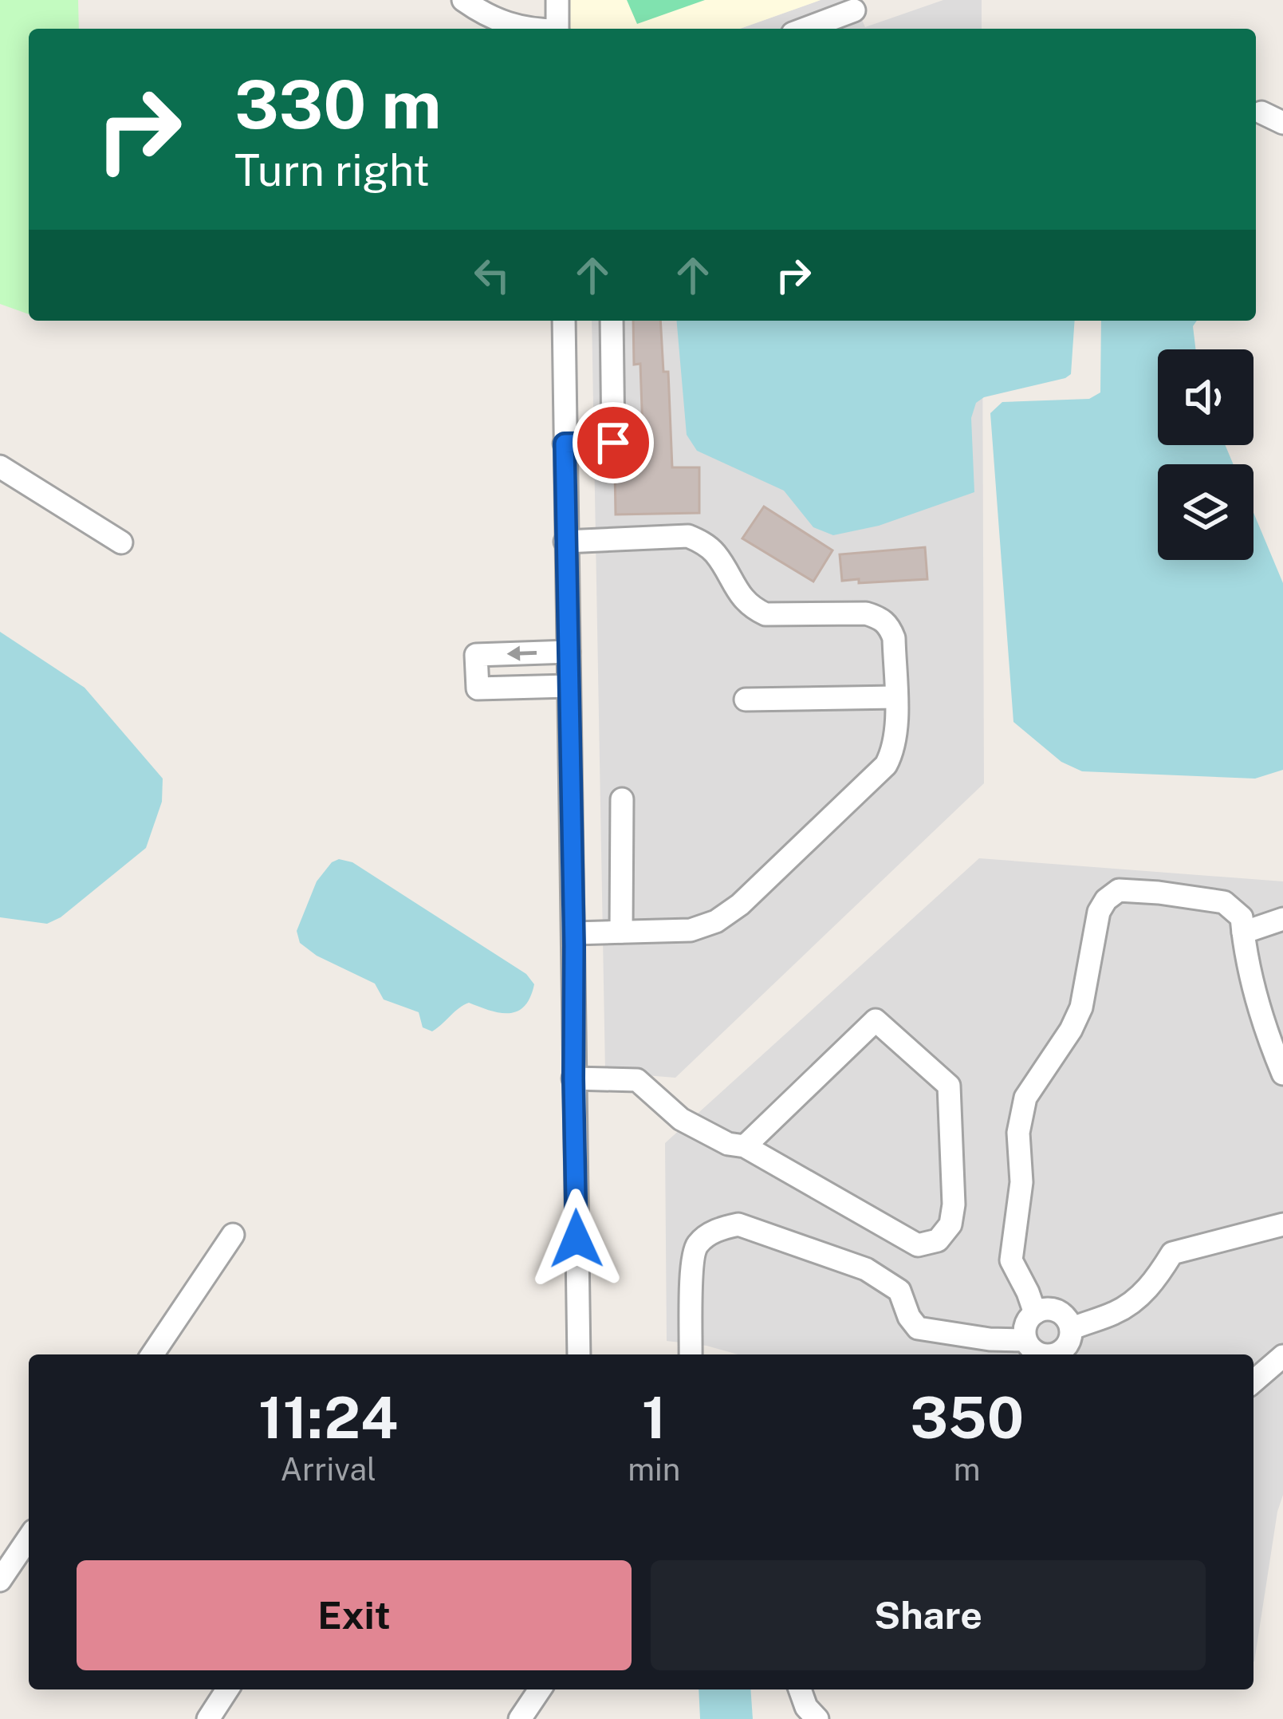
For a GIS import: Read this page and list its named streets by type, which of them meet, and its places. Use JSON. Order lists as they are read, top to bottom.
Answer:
{
  "page": {
    "turn": ["330 m", "Turn right"],
    "eta": [
      "11:24",
      "Arrival",
      "1",
      "min",
      "350",
      "m"
    ],
    "buttons": ["Exit", "Share"]
  }
}
